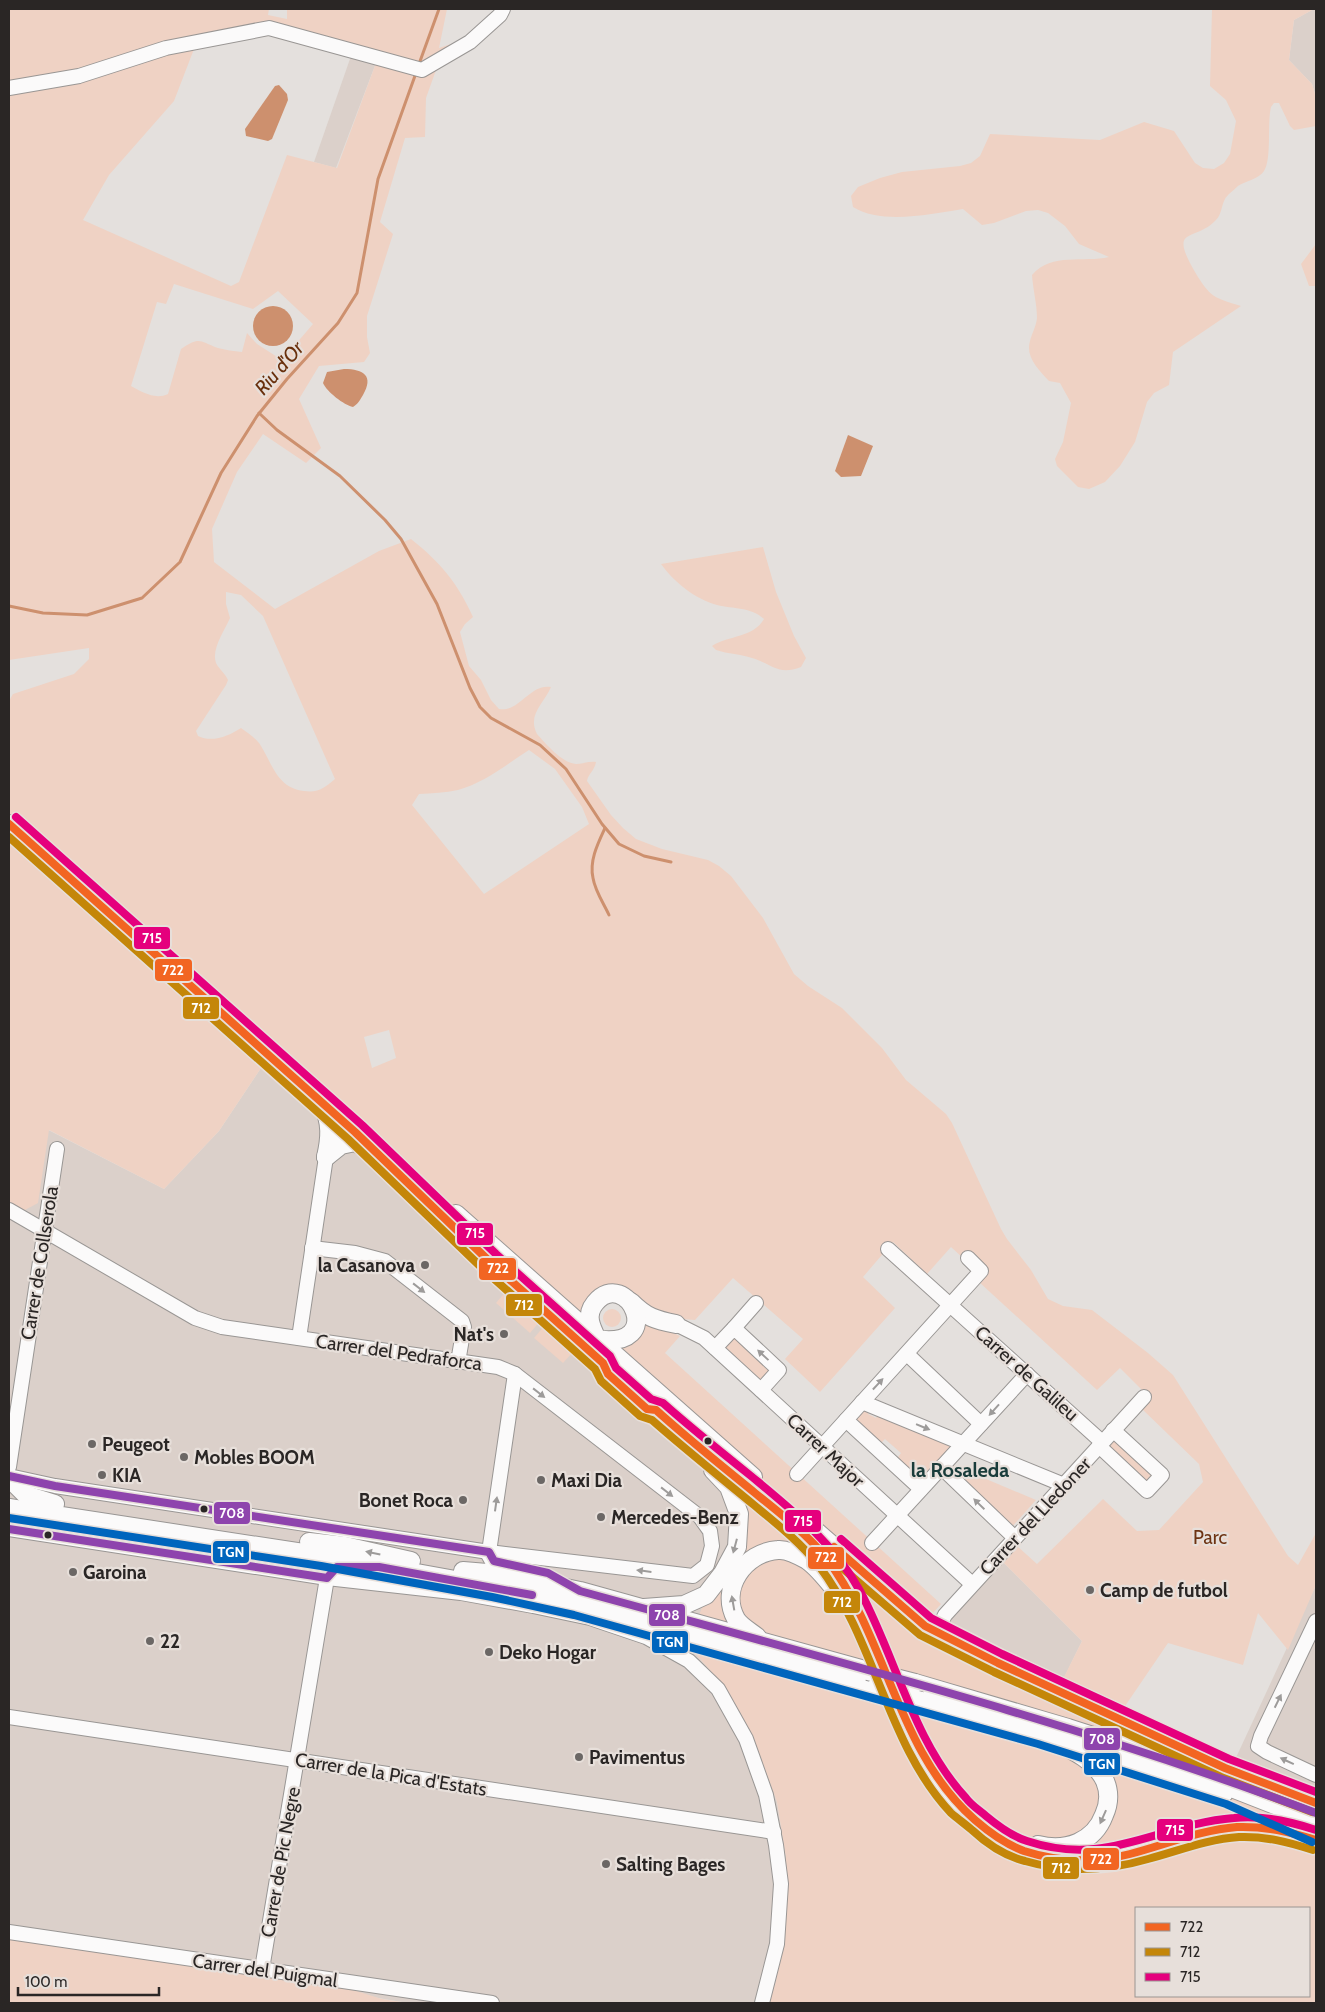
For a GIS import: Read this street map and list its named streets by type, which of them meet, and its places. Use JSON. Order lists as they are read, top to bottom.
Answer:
{
  "streets": {
    "street": [
      "Carrer de Collserola",
      "Carrer del Pedraforca",
      "Carrer de Galileu",
      "Carrer Major",
      "Carrer del Lledoner",
      "Carrer de la Pica d'Estats",
      "Carrer de Pic Negre",
      "Carrer del Puigmal"
    ]
  },
  "crossings": [
    ["Carrer de Collserola", "Carrer del Pedraforca"],
    ["Carrer de Galileu", "Carrer del Lledoner"],
    ["Carrer Major", "Carrer del Lledoner"],
    ["Carrer de la Pica d'Estats", "Carrer de Pic Negre"],
    ["Carrer de Pic Negre", "Carrer del Puigmal"]
  ],
  "districts": ["la Rosaleda"],
  "water": ["Riu d'Or"],
  "parks": ["Parc"],
  "places": [
    "la Casanova",
    "Nat's",
    "Peugeot",
    "Mobles BOOM",
    "KIA",
    "Maxi Dia",
    "Bonet Roca",
    "Mercedes-Benz",
    "Garoina",
    "Camp de futbol",
    "22",
    "Deko Hogar",
    "Pavimentus",
    "Salting Bages"
  ],
  "lines": [
    "transit line 715",
    "transit line 722",
    "transit line 712",
    "transit line 708",
    "transit line TGN"
  ],
  "legend": ["722", "712", "715"],
  "scale_bar": "100 m"
}
